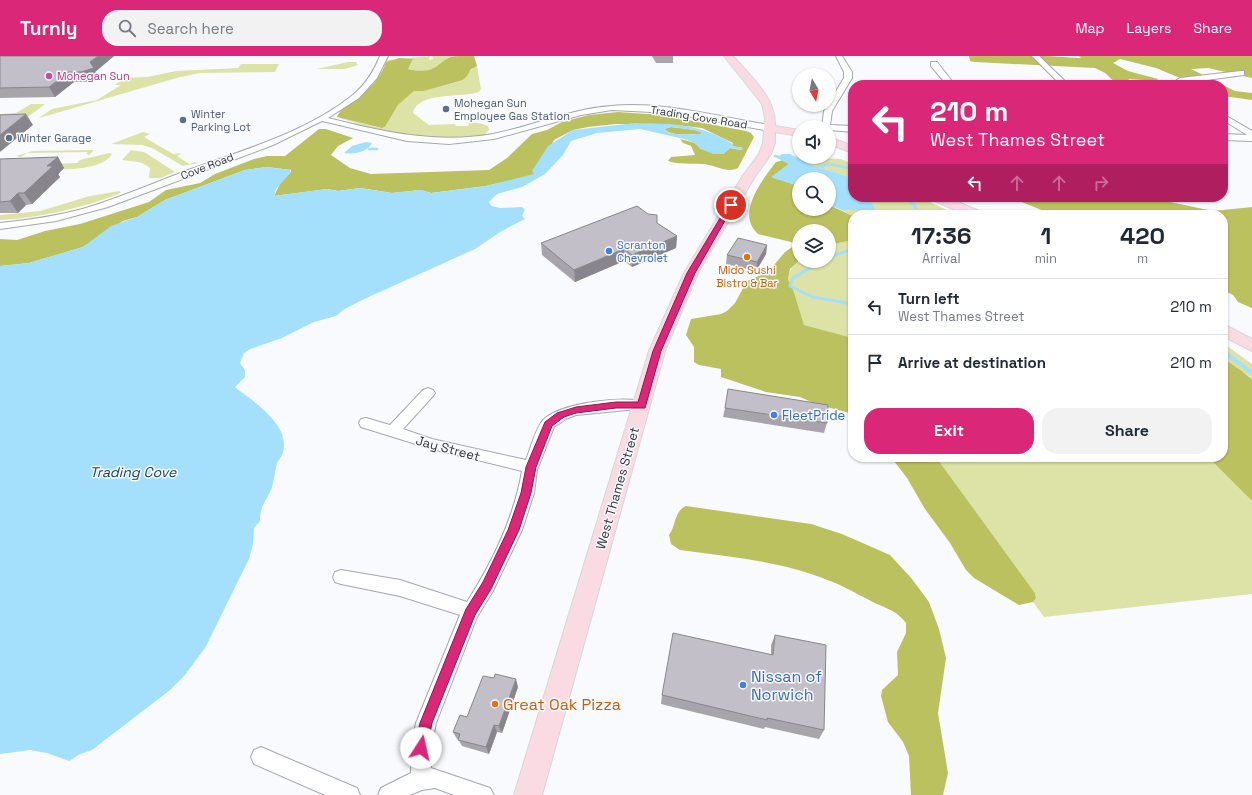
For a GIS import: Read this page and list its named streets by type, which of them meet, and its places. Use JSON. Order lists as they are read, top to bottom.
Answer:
{
  "streets": {
    "main road": ["West Thames Street"],
    "street": ["Trading Cove Road", "Cove Road", "Jay Street"]
  },
  "crossings": [
    ["Trading Cove Road", "Cove Road"],
    ["Trading Cove Road", "West Thames Street"]
  ],
  "water": ["Trading Cove"],
  "places": [
    "Mohegan Sun",
    "Mohegan Sun Employee Gas Station",
    "Winter Parking Lot",
    "Winter Garage",
    "Scranton Chevrolet",
    "Mido Sushi Bistro & Bar",
    "FleetPride",
    "Nissan of Norwich",
    "Great Oak Pizza"
  ],
  "north": "bottom",
  "page": {
    "header": "Turnly",
    "search": "Search here",
    "nav": ["Map", "Layers", "Share"],
    "turn": ["210 m", "West Thames Street"],
    "eta": [
      "17:36",
      "Arrival",
      "1",
      "min",
      "420",
      "m"
    ],
    "list": [
      {
        "name": "Turn left",
        "note": "West Thames Street",
        "value": "210 m"
      },
      {
        "name": "Arrive at destination",
        "value": "210 m"
      }
    ],
    "buttons": ["Exit", "Share"]
  }
}
